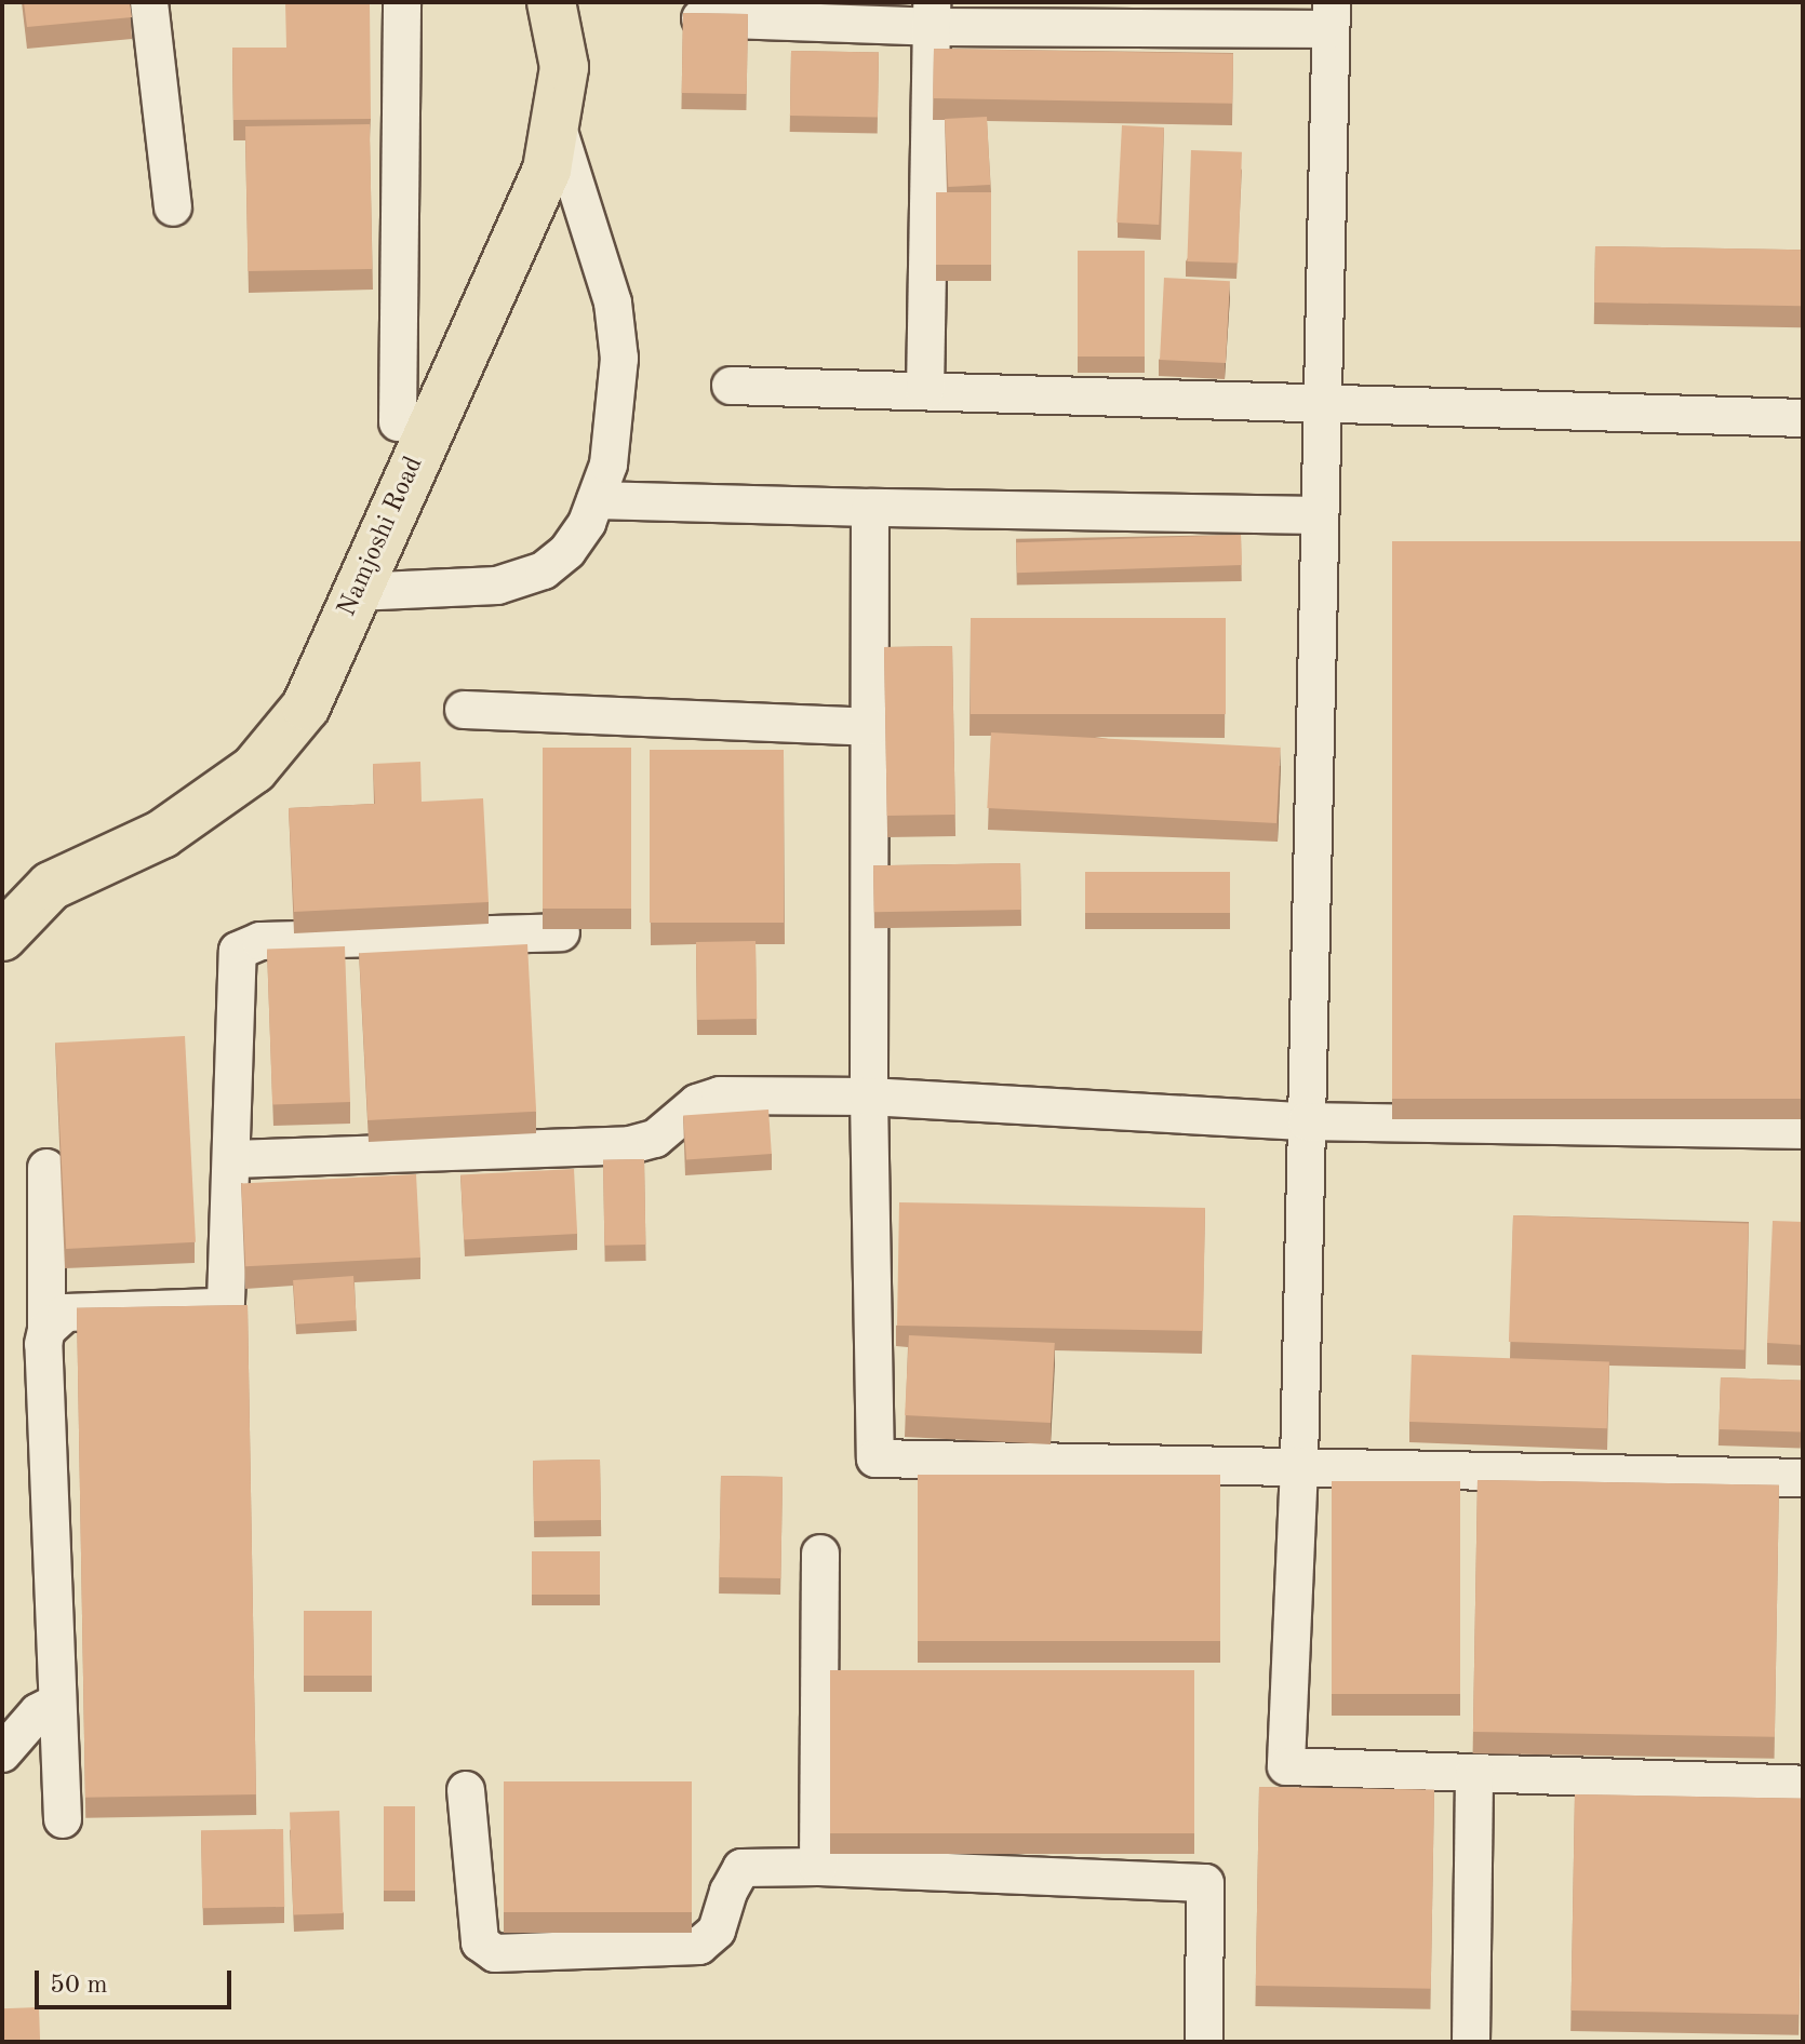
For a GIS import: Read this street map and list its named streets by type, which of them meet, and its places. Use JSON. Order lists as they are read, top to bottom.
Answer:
{
  "streets": {
    "main road": ["Namjoshi Road"]
  },
  "scale_bar": "50 m"
}
